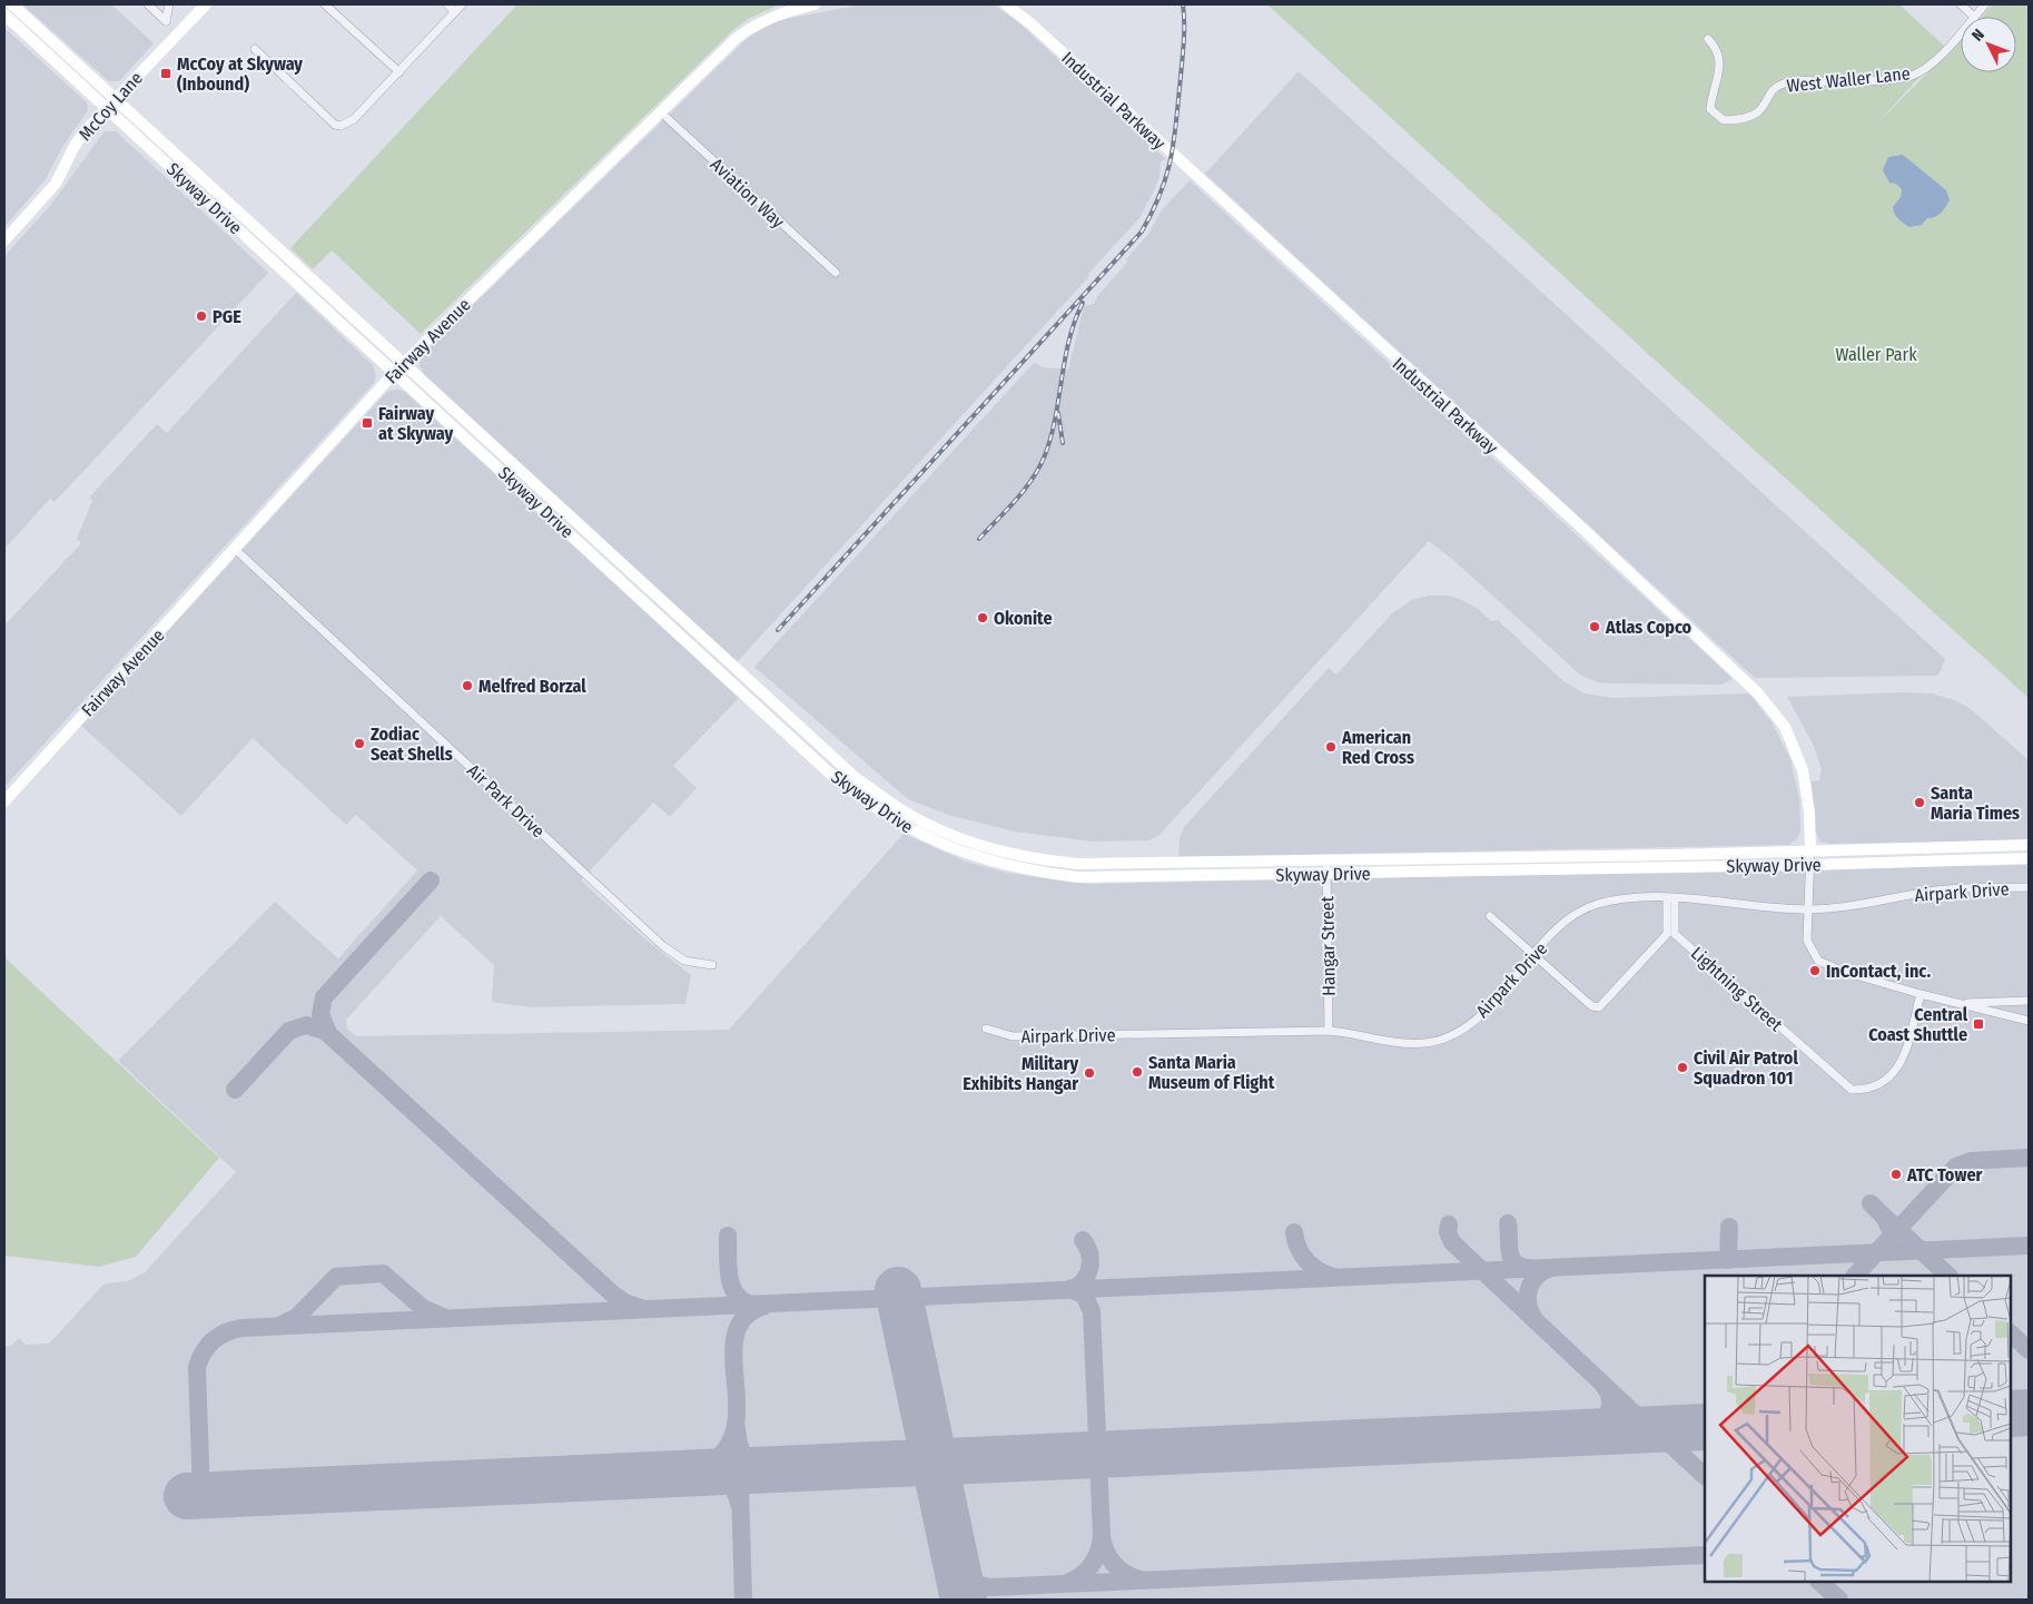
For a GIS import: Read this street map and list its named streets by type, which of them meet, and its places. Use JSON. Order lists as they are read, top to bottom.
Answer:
{
  "streets": {
    "main road": [
      "Industrial Parkway",
      "McCoy Lane",
      "Skyway Drive",
      "Fairway Avenue"
    ],
    "street": [
      "West Waller Lane",
      "Aviation Way",
      "Air Park Drive",
      "Airpark Drive",
      "Hangar Street",
      "Lightning Street"
    ]
  },
  "crossings": [
    ["Industrial Parkway", "Skyway Drive"],
    ["McCoy Lane", "Skyway Drive"],
    ["Aviation Way", "Fairway Avenue"],
    ["Skyway Drive", "Fairway Avenue"],
    ["Skyway Drive", "Hangar Street"],
    ["Fairway Avenue", "Air Park Drive"],
    ["Airpark Drive", "Hangar Street"]
  ],
  "parks": ["Waller Park"],
  "places": {
    "transit": ["McCoy at Skyway (Inbound)", "Fairway at Skyway", "Central Coast Shuttle"],
    "other": [
      "PGE",
      "Okonite",
      "Atlas Copco",
      "Melfred Borzal",
      "Zodiac Seat Shells",
      "American Red Cross",
      "Santa Maria Times",
      "InContact, inc.",
      "Civil Air Patrol Squadron 101",
      "Santa Maria Museum of Flight",
      "Military Exhibits Hangar",
      "ATC Tower"
    ]
  },
  "north": "top left"
}
